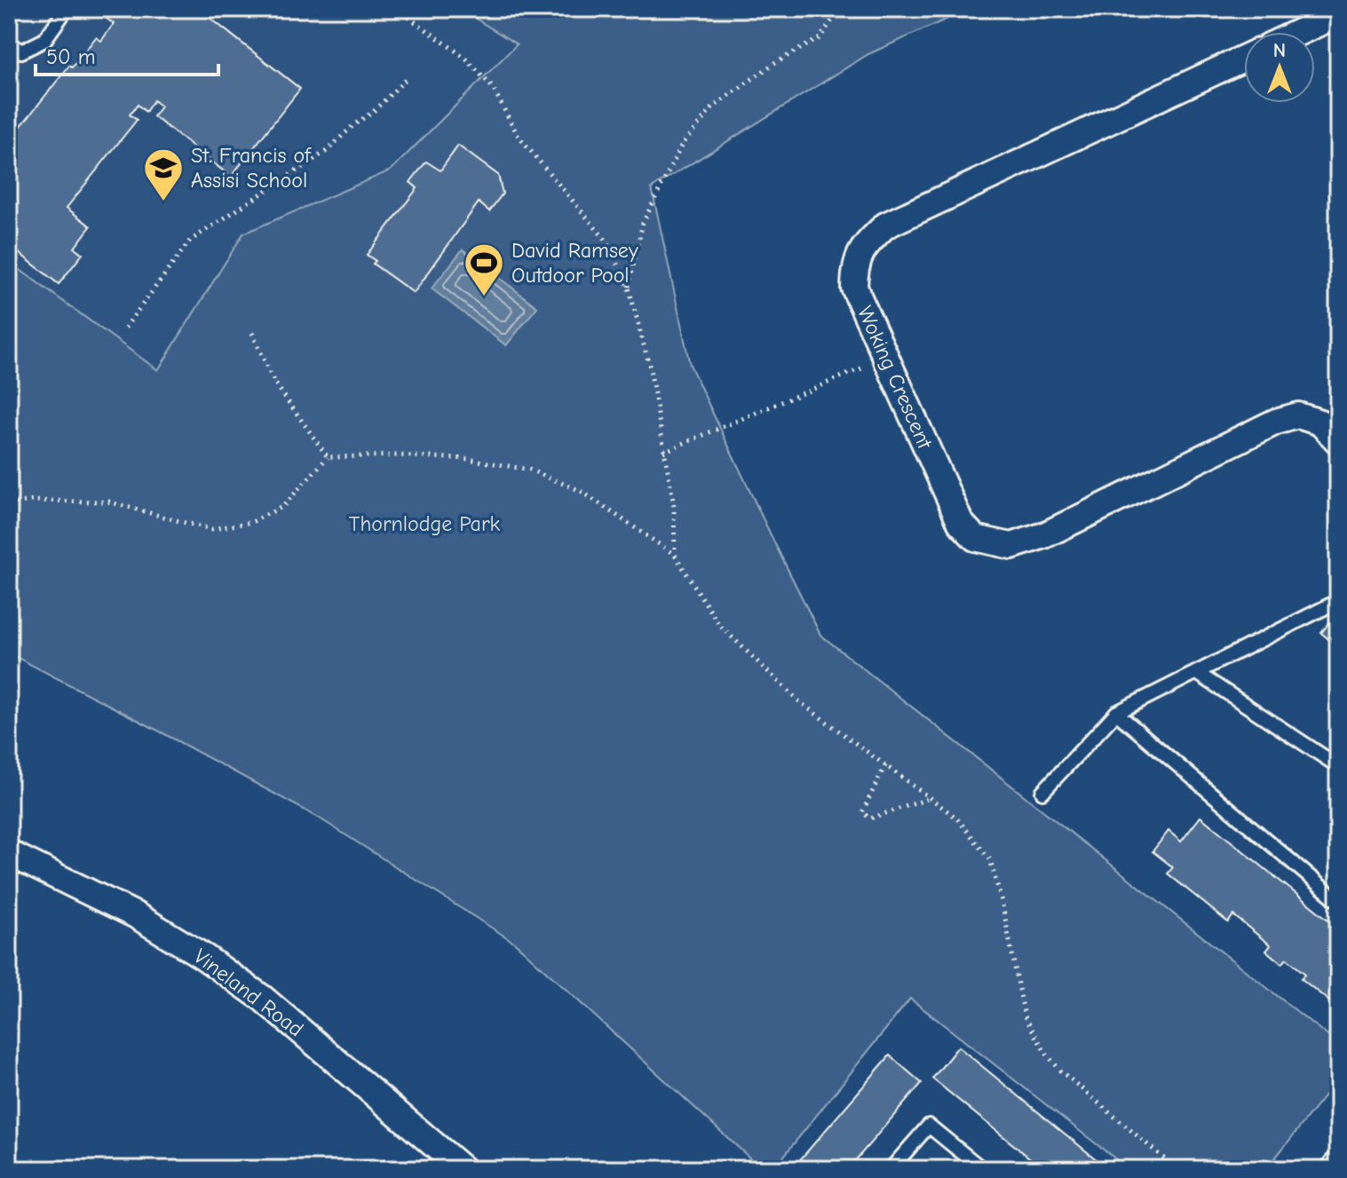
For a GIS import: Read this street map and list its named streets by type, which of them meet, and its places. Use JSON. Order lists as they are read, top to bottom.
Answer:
{
  "streets": {
    "street": ["Woking Crescent", "Vineland Road"]
  },
  "parks": ["Thornlodge Park"],
  "places": {
    "school or university": ["St. Francis of Assisi School"],
    "sports": ["David Ramsey Outdoor Pool"]
  },
  "scale_bar": "50 m",
  "north": "top"
}
